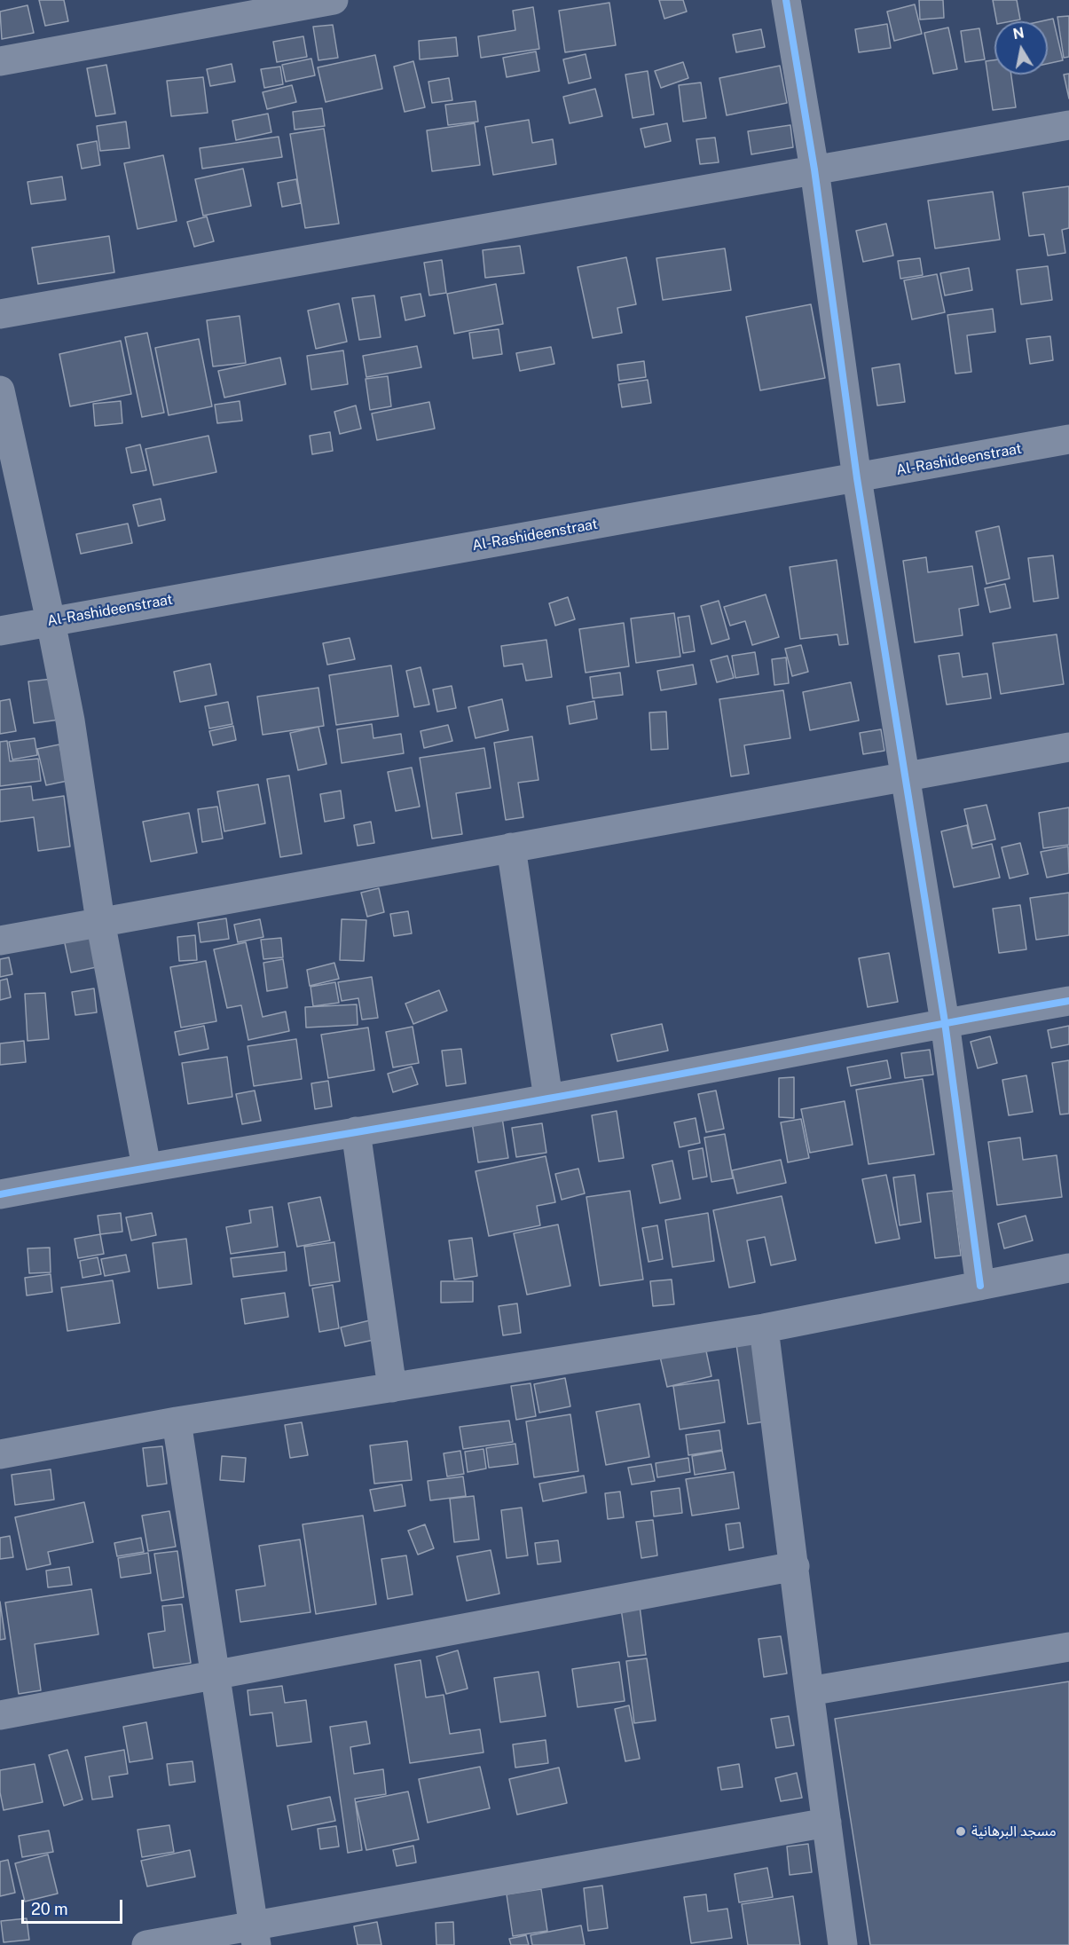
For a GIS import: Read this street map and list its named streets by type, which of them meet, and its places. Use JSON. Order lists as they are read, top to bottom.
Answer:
{
  "streets": {
    "street": ["Al-Rashideenstraat"]
  },
  "places": ["مسجد البرهانية"],
  "scale_bar": "20 m",
  "north": "top"
}
